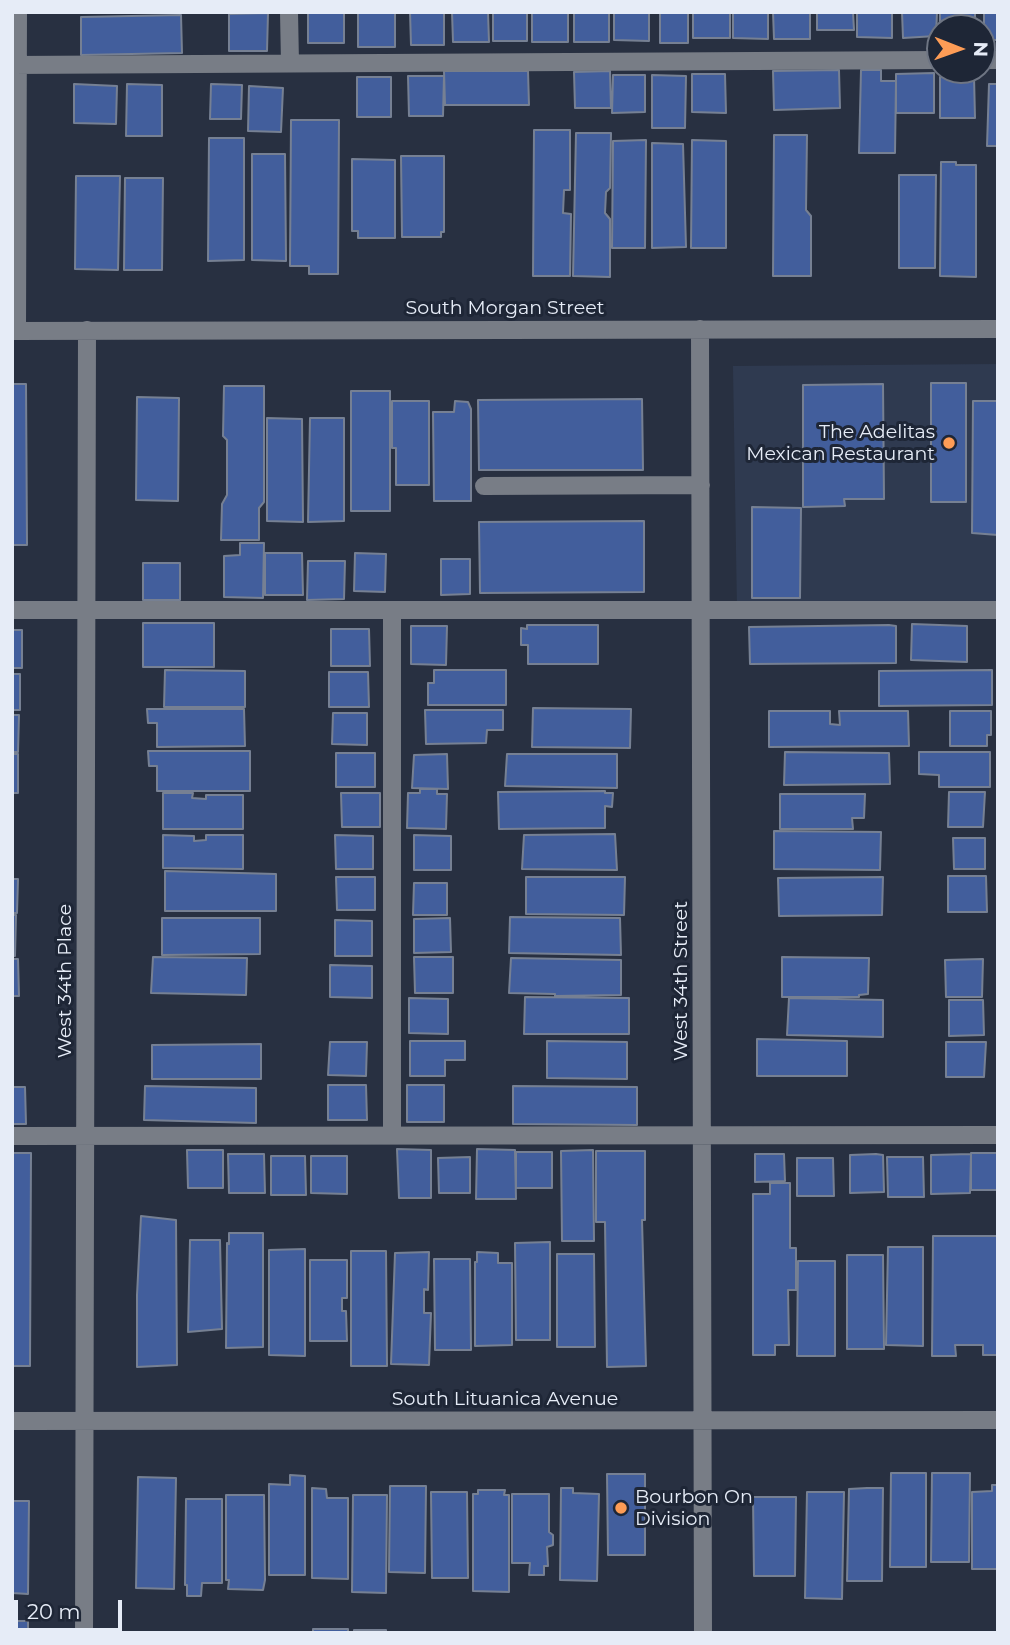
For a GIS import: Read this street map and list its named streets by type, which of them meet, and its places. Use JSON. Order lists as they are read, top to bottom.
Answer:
{
  "streets": {
    "street": [
      "South Morgan Street",
      "West 34th Place",
      "West 34th Street",
      "South Lituanica Avenue"
    ]
  },
  "crossings": [
    ["South Morgan Street", "West 34th Place"],
    ["South Morgan Street", "West 34th Street"],
    ["West 34th Place", "South Lituanica Avenue"],
    ["West 34th Street", "South Lituanica Avenue"]
  ],
  "places": ["The Adelitas Mexican Restaurant", "Bourbon On Division"],
  "scale_bar": "20 m",
  "north": "right"
}
